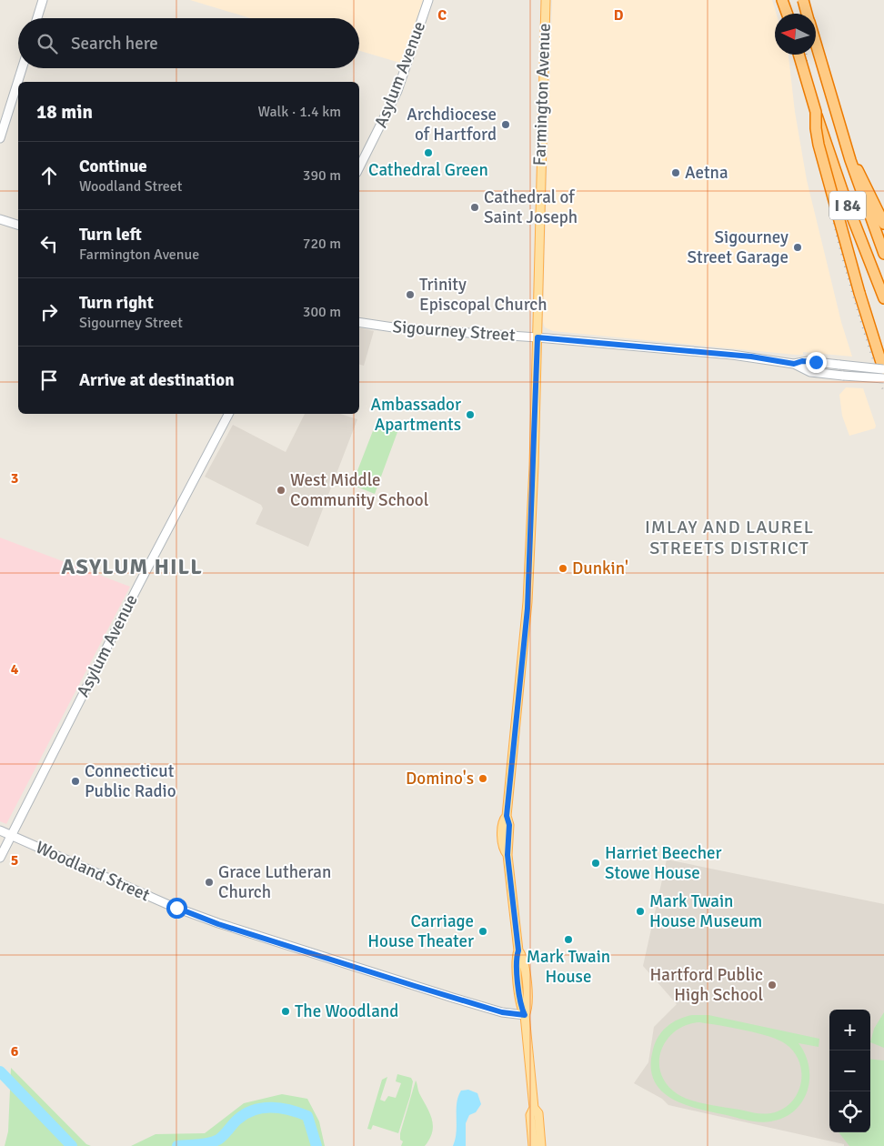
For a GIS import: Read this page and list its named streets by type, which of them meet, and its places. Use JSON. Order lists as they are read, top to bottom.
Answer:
{
  "streets": {
    "highway": ["I 84"],
    "main road": [
      "Asylum Avenue",
      "Farmington Avenue",
      "Sigourney Street",
      "Woodland Street"
    ]
  },
  "crossings": [
    ["Asylum Avenue", "Woodland Street"],
    ["Farmington Avenue", "Sigourney Street"],
    ["Farmington Avenue", "Woodland Street"]
  ],
  "districts": ["IMLAY AND LAUREL STREETS DISTRICT", "ASYLUM HILL"],
  "places": [
    "Archdiocese of Hartford",
    "Cathedral Green",
    "Aetna",
    "Cathedral of Saint Joseph",
    "Sigourney Street Garage",
    "Trinity Episcopal Church",
    "Ambassador Apartments",
    "West Middle Community School",
    "Dunkin'",
    "Domino's",
    "Connecticut Public Radio",
    "Harriet Beecher Stowe House",
    "Grace Lutheran Church",
    "Mark Twain House Museum",
    "Carriage House Theater",
    "Mark Twain House",
    "Hartford Public High School",
    "The Woodland"
  ],
  "north": "left",
  "page": {
    "search": "Search here",
    "heading": ["18 min", "Walk · 1.4 km"],
    "list": [
      ["Continue", "Woodland Street", "390 m"],
      ["Turn left", "Farmington Avenue", "720 m"],
      ["Turn right", "Sigourney Street", "300 m"],
      "Arrive at destination"
    ],
    "map_buttons": ["+", "−"]
  },
  "grid": {
    "columns": ["C", "D"],
    "rows": [
      "3",
      "4",
      "5",
      "6"
    ]
  }
}
